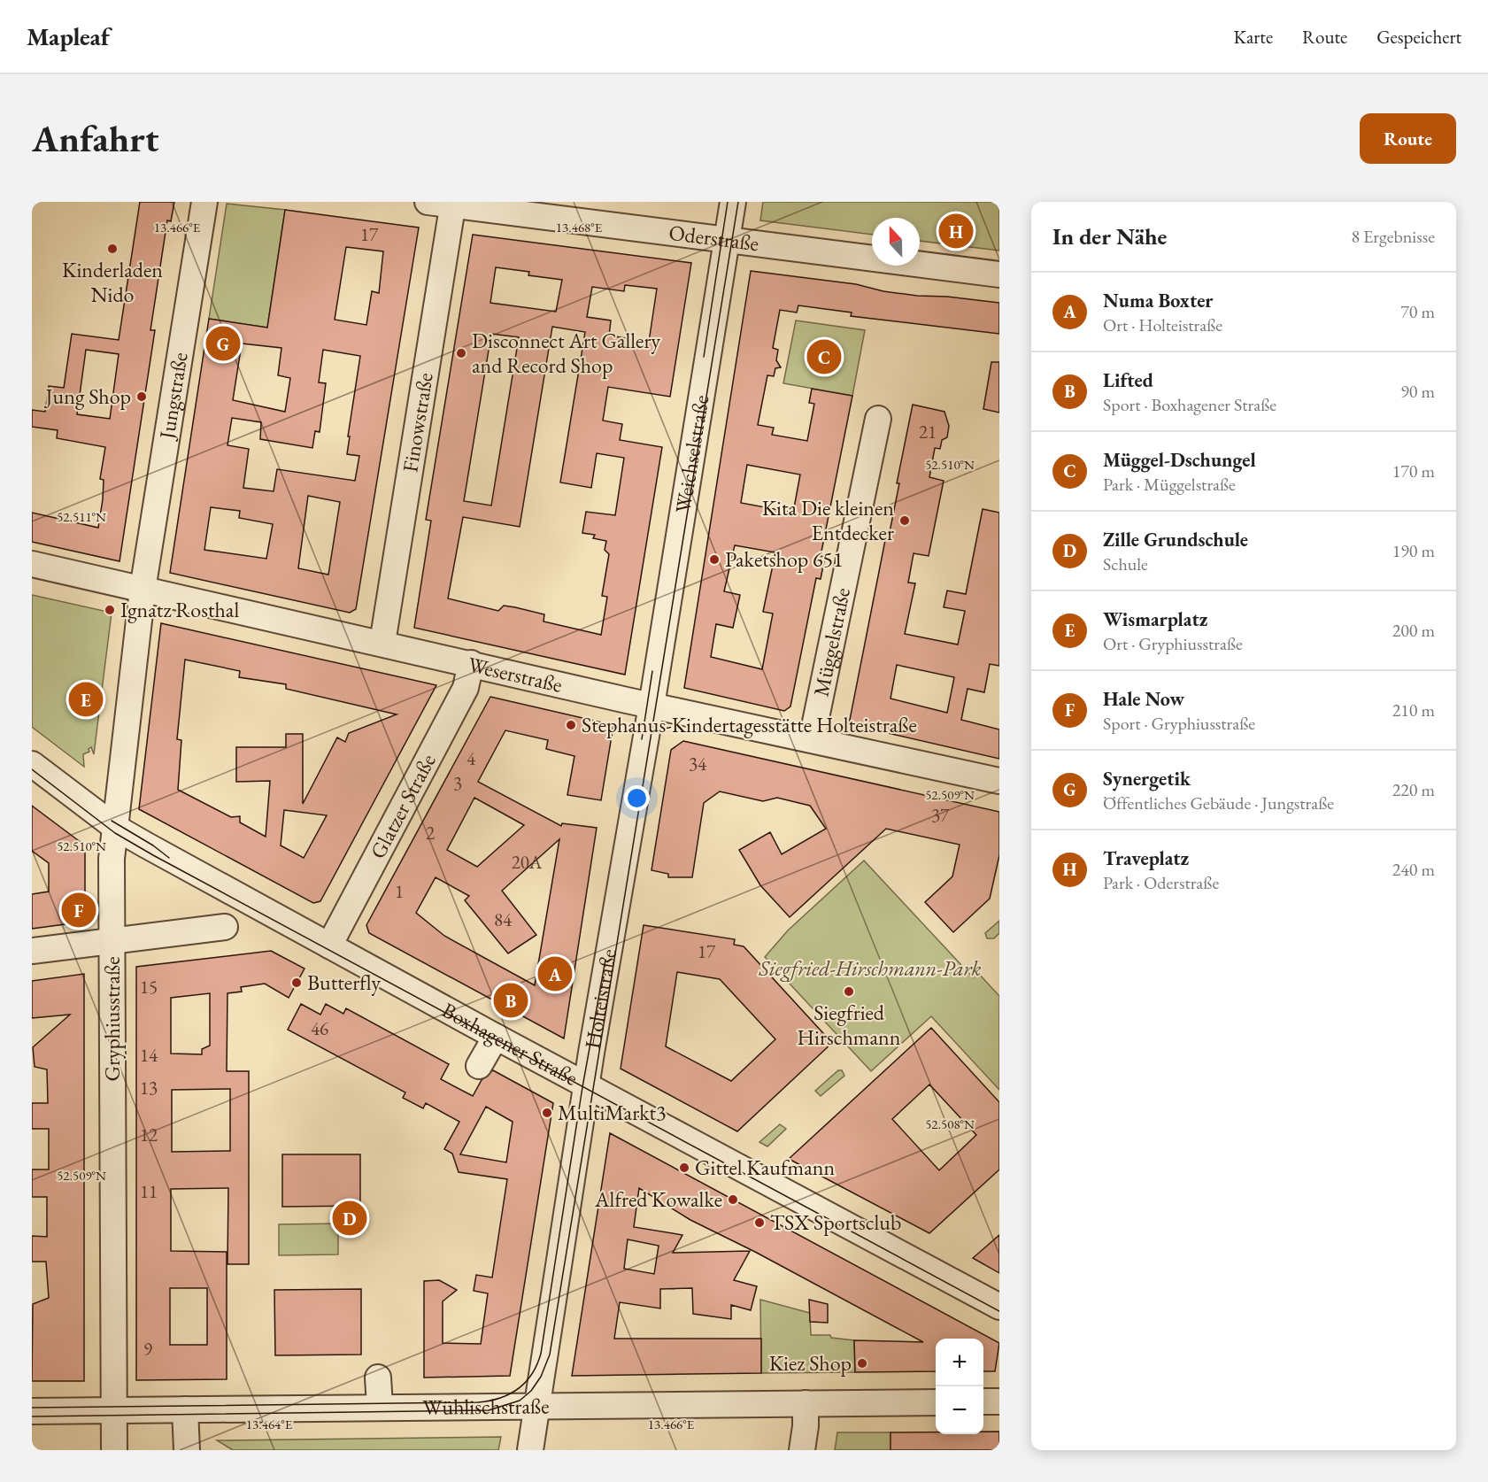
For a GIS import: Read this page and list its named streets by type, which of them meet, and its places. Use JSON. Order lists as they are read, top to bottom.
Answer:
{
  "streets": {
    "street": [
      "Oderstraße",
      "Jungstraße",
      "Finowstraße",
      "Weichselstraße",
      "Müggelstraße",
      "Weserstraße",
      "Glatzer Straße",
      "Holteistraße",
      "Gryphiusstraße",
      "Boxhagener Straße",
      "Wühlischstraße"
    ]
  },
  "crossings": [
    ["Oderstraße", "Finowstraße"],
    ["Oderstraße", "Weichselstraße"],
    ["Jungstraße", "Weserstraße"],
    ["Jungstraße", "Gryphiusstraße"],
    ["Finowstraße", "Weserstraße"],
    ["Weichselstraße", "Weserstraße"],
    ["Weichselstraße", "Holteistraße"],
    ["Müggelstraße", "Weserstraße"],
    ["Weserstraße", "Glatzer Straße"],
    ["Weserstraße", "Holteistraße"],
    ["Weserstraße", "Gryphiusstraße"],
    ["Glatzer Straße", "Boxhagener Straße"],
    ["Holteistraße", "Boxhagener Straße"],
    ["Holteistraße", "Wühlischstraße"],
    ["Gryphiusstraße", "Boxhagener Straße"],
    ["Gryphiusstraße", "Wühlischstraße"]
  ],
  "parks": ["Siegfried-Hirschmann-Park"],
  "places": [
    "Kinderladen Nido",
    "Disconnect Art Gallery and Record Shop",
    "Jung Shop",
    "Kita Die kleinen Entdecker",
    "Paketshop 651",
    "Ignatz Rosthal",
    "Stephanus-Kindertagesstätte Holteistraße",
    "Butterfly",
    "Siegfried Hirschmann",
    "MultiMarkt3",
    "Gittel Kaufmann",
    "Alfred Kowalke",
    "TSX Sportsclub",
    "Kiez Shop"
  ],
  "house_numbers": [
    "17",
    "21",
    "4",
    "34",
    "3",
    "37",
    "2",
    "20A",
    "1",
    "84",
    "17",
    "15",
    "46",
    "14",
    "13",
    "12",
    "11",
    "9"
  ],
  "north": "top",
  "page": {
    "header": "Mapleaf",
    "nav": ["Karte", "Route", "Gespeichert"],
    "buttons": "Route",
    "title": "Anfahrt",
    "heading": ["In der Nähe", "8 Ergebnisse"],
    "pins": [
      "H",
      "G",
      "C",
      "E",
      "F",
      "A",
      "B",
      "D"
    ],
    "list": [
      {
        "mark": "A",
        "name": "Numa Boxter",
        "note": "Ort · Holteistraße",
        "value": "70 m"
      },
      {
        "mark": "B",
        "name": "Lifted",
        "note": "Sport · Boxhagener Straße",
        "value": "90 m"
      },
      {
        "mark": "C",
        "name": "Müggel-Dschungel",
        "note": "Park · Müggelstraße",
        "value": "170 m"
      },
      {
        "mark": "D",
        "name": "Zille Grundschule",
        "note": "Schule",
        "value": "190 m"
      },
      {
        "mark": "E",
        "name": "Wismarplatz",
        "note": "Ort · Gryphiusstraße",
        "value": "200 m"
      },
      {
        "mark": "F",
        "name": "Hale Now",
        "note": "Sport · Gryphiusstraße",
        "value": "210 m"
      },
      {
        "mark": "G",
        "name": "Synergetik",
        "note": "Öffentliches Gebäude · Jungstraße",
        "value": "220 m"
      },
      {
        "mark": "H",
        "name": "Traveplatz",
        "note": "Park · Oderstraße",
        "value": "240 m"
      }
    ],
    "map_buttons": ["+", "−"]
  },
  "coordinates": [
    "13.466°E",
    "13.468°E",
    "52.510°N",
    "52.511°N",
    "52.509°N",
    "52.508°N",
    "13.464°E"
  ]
}
